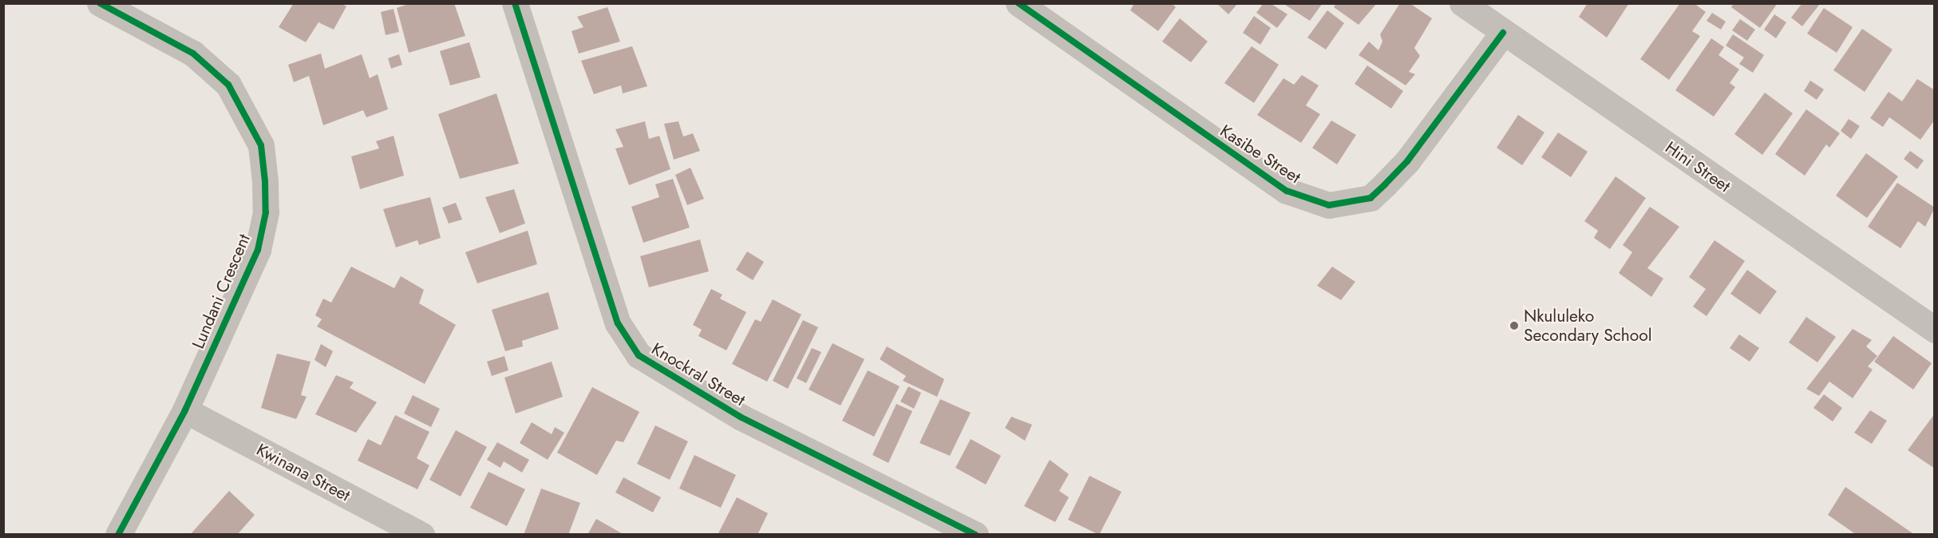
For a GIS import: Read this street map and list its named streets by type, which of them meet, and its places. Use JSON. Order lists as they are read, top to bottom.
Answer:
{
  "streets": {
    "street": [
      "Kasibe Street",
      "Hini Street",
      "Lundani Crescent",
      "Knockral Street",
      "Kwinana Street"
    ]
  },
  "crossings": [
    ["Kasibe Street", "Hini Street"],
    ["Lundani Crescent", "Kwinana Street"]
  ],
  "places": ["Nkululeko Secondary School"]
}
